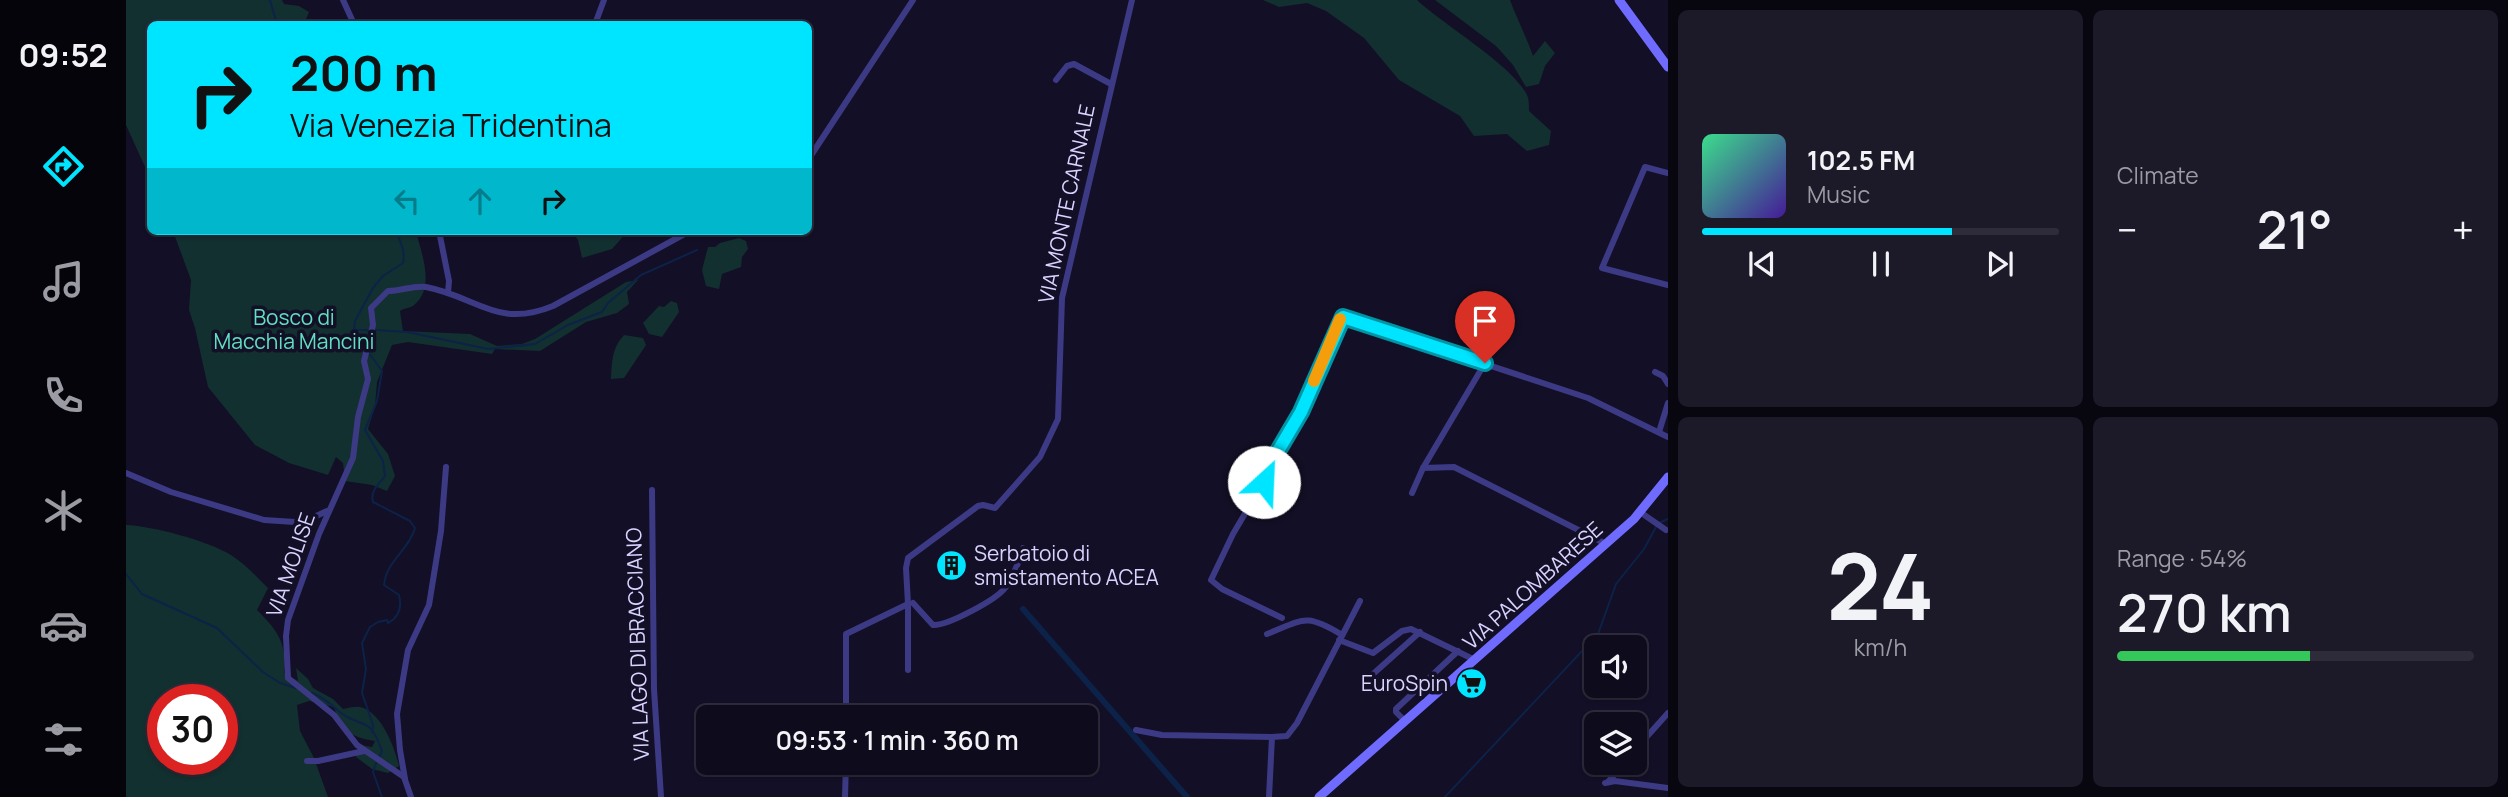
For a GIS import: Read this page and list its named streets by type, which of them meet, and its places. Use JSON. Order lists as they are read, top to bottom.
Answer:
{
  "streets": {
    "main road": ["VIA PALOMBARESE"],
    "street": ["VIA MONTE CARNALE", "VIA MOLISE", "VIA LAGO DI BRACCIANO"]
  },
  "parks": ["Bosco di Macchia Mancini"],
  "places": {
    "building": ["Serbatoio di smistamento ACEA"],
    "supermarket": ["EuroSpin"]
  },
  "page": {
    "tabs": "09:52",
    "tile": [
      "Climate",
      ["24", "km/h"],
      ["Range · 54%", "270 km"]
    ],
    "turn": ["200 m", "Via Venezia Tridentina"],
    "song": ["102.5 FM", "Music"],
    "heat": ["−", "21°", "+"],
    "limit": "30",
    "trip": "09:53 · 1 min · 360 m"
  }
}
